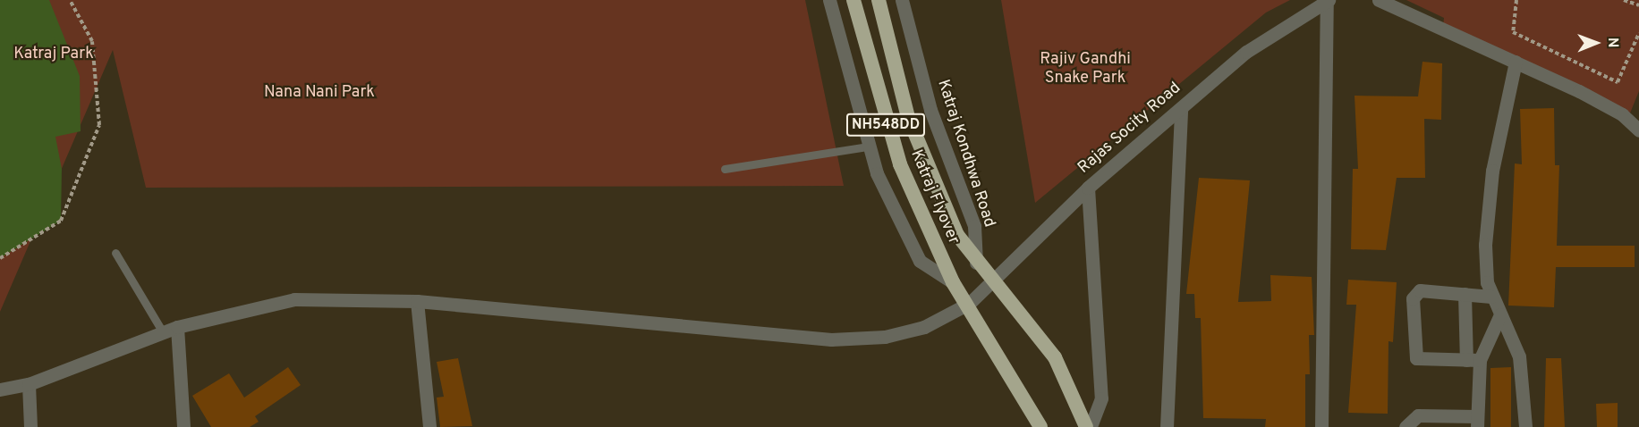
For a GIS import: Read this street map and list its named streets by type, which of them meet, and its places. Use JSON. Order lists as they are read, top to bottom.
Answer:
{
  "streets": {
    "highway": ["NH548DD", "Katraj Flyover"],
    "street": ["Rajas Socity Road", "Katraj Kondhwa Road"]
  },
  "crossings": [
    ["NH548DD", "Rajas Socity Road"],
    ["NH548DD", "Katraj Kondhwa Road"],
    ["NH548DD", "Katraj Flyover"],
    ["Katraj Kondhwa Road", "Katraj Flyover"]
  ],
  "parks": ["Katraj Park", "Rajiv Gandhi Snake Park", "Nana Nani Park"],
  "north": "right"
}
